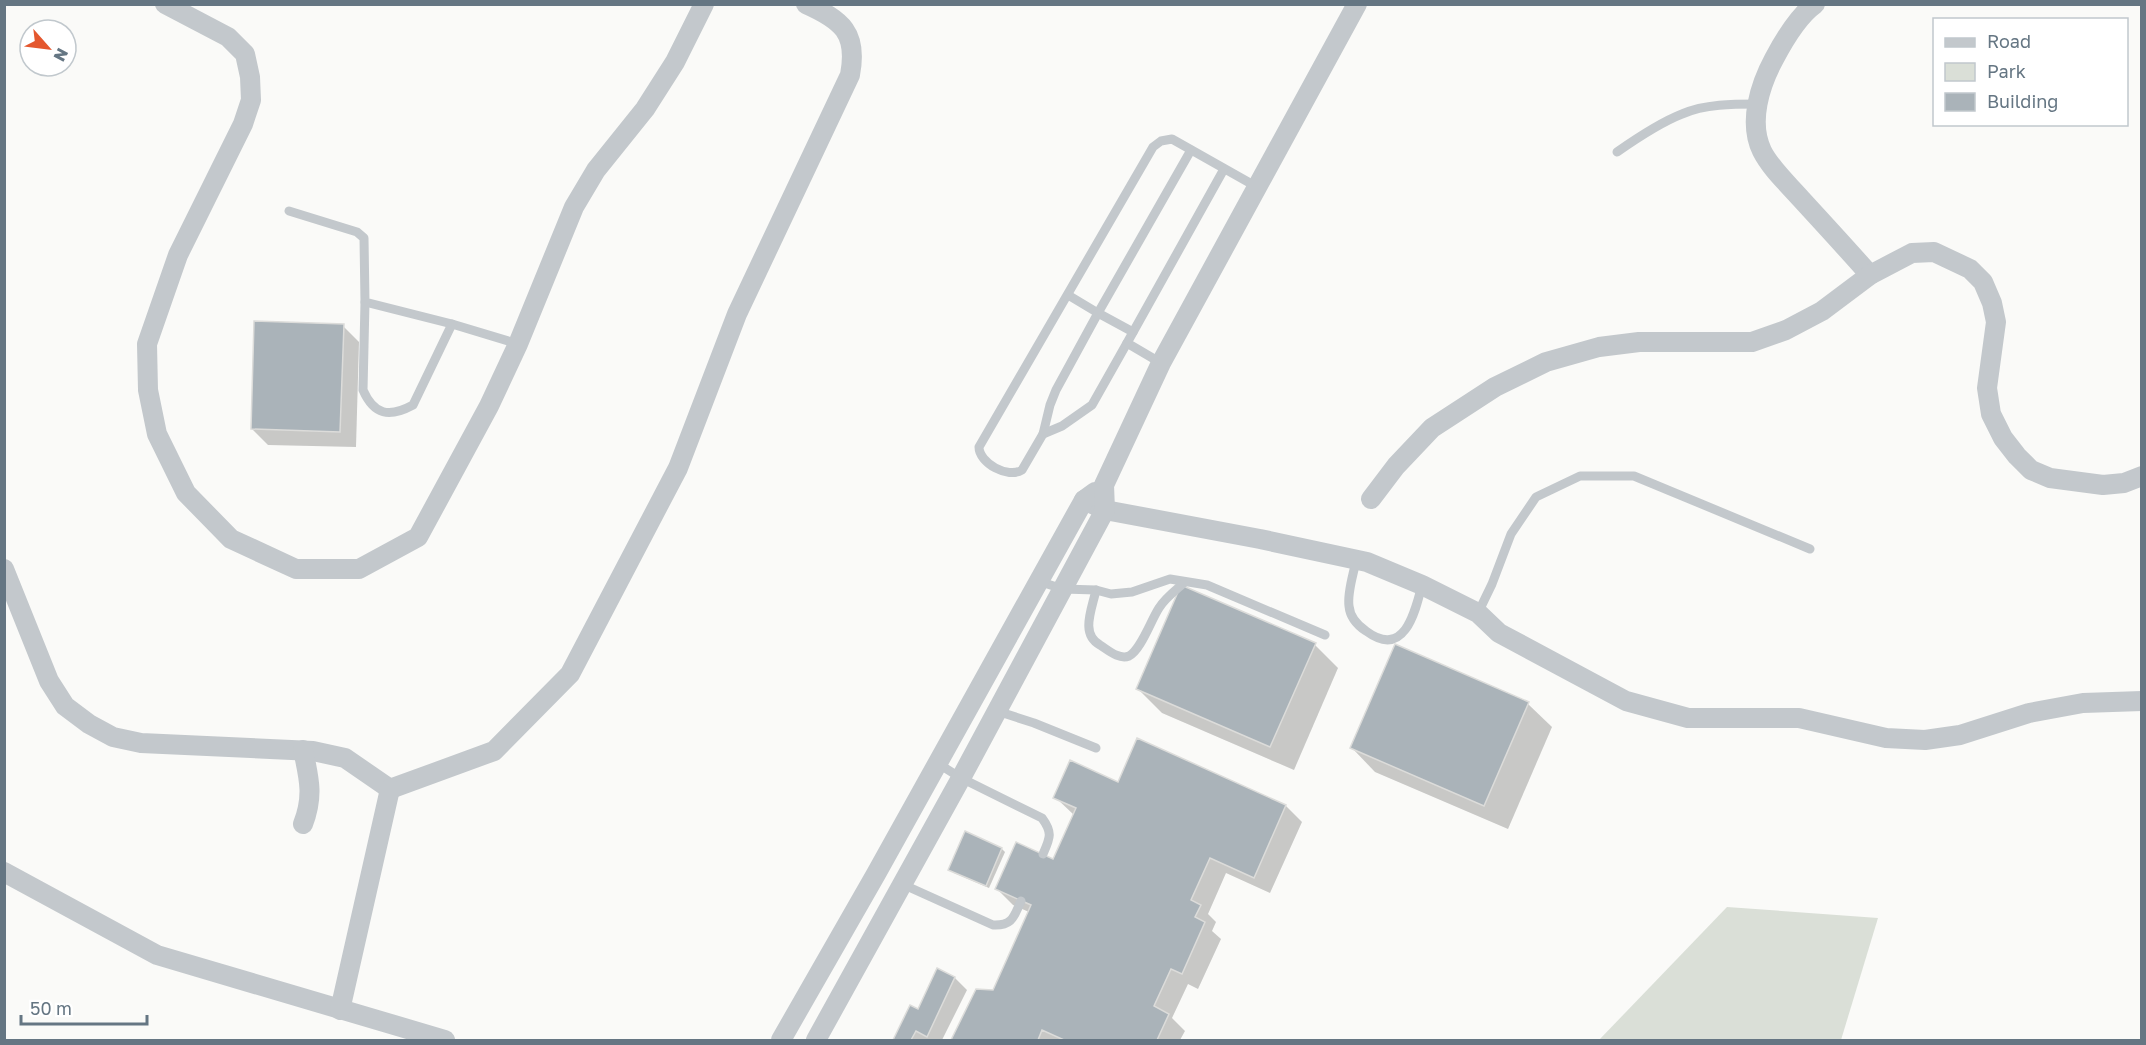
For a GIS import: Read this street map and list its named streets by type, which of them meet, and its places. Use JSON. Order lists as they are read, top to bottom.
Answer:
{
  "legend": ["Road", "Park", "Building"],
  "scale_bar": "50 m",
  "north": "bottom right"
}
